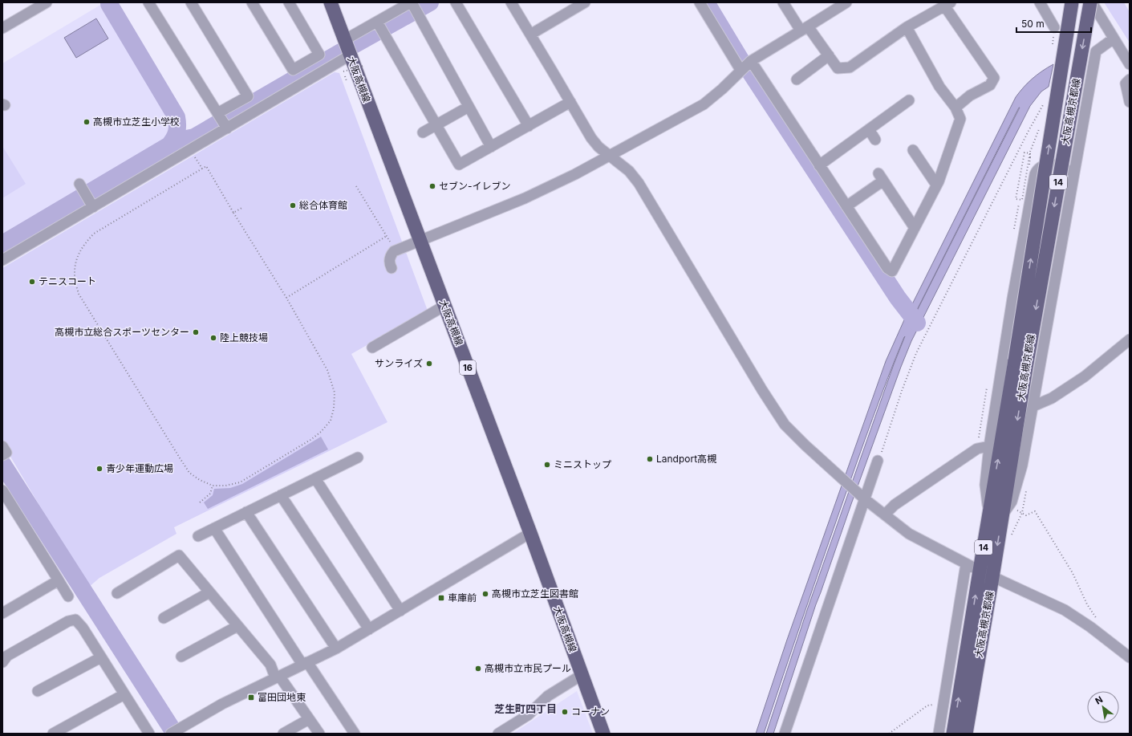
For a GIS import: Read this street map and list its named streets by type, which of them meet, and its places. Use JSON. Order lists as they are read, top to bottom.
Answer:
{
  "streets": {
    "main road": [
      "大阪高槻線",
      "大阪高槻京都線",
      "14",
      "16"
    ]
  },
  "districts": ["芝生町四丁目"],
  "places": {
    "other": [
      "高槻市立芝生小学校",
      "セブン-イレブン",
      "総合体育館",
      "テニスコート",
      "高槻市立総合スポーツセンター",
      "陸上競技場",
      "サンライズ",
      "Landport高槻",
      "ミニストップ",
      "青少年運動広場",
      "高槻市立芝生図書館",
      "高槻市立市民プール",
      "コーナン"
    ],
    "transit": ["車庫前", "富田団地東"]
  },
  "scale_bar": "50 m",
  "north": "top left"
}
